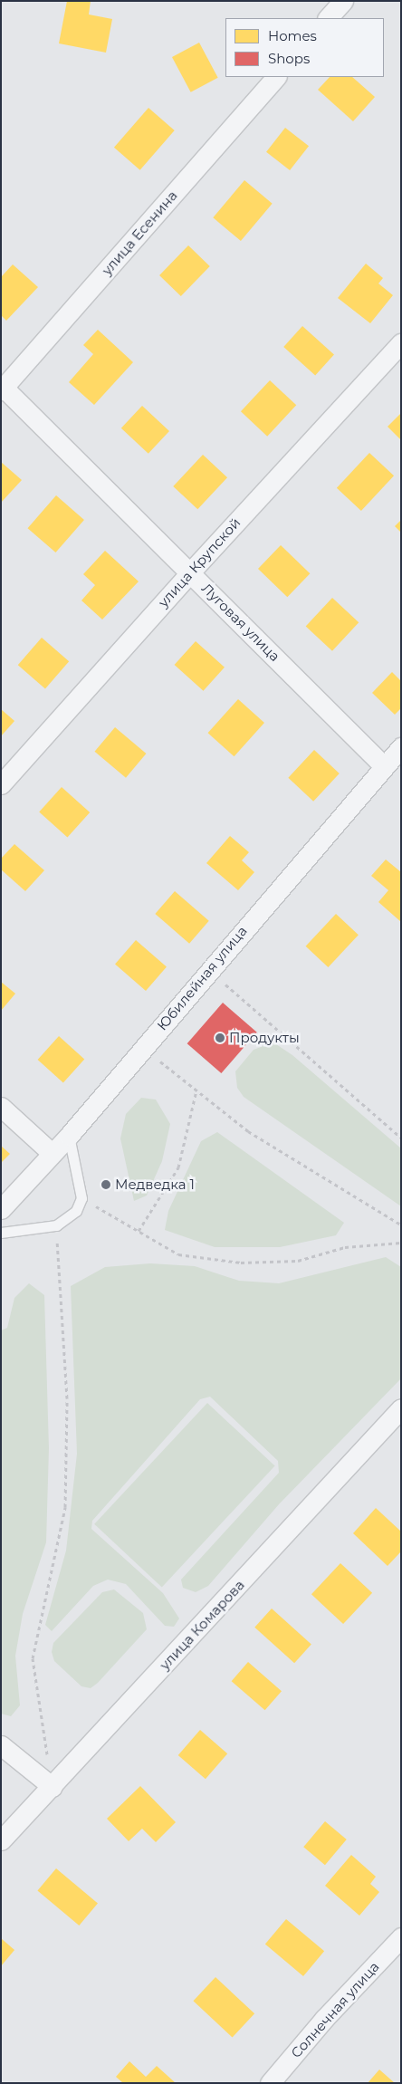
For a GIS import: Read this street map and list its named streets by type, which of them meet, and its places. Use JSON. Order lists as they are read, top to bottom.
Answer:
{
  "streets": {
    "street": [
      "улица Есенина",
      "улица Крупской",
      "Луговая улица",
      "Юбилейная улица",
      "улица Комарова",
      "Солнечная улица"
    ]
  },
  "crossings": [
    ["улица Есенина", "Луговая улица"],
    ["улица Крупской", "Луговая улица"],
    ["Луговая улица", "Юбилейная улица"]
  ],
  "places": ["Продукты", "Медведка 1"],
  "legend": ["Homes", "Shops"]
}
